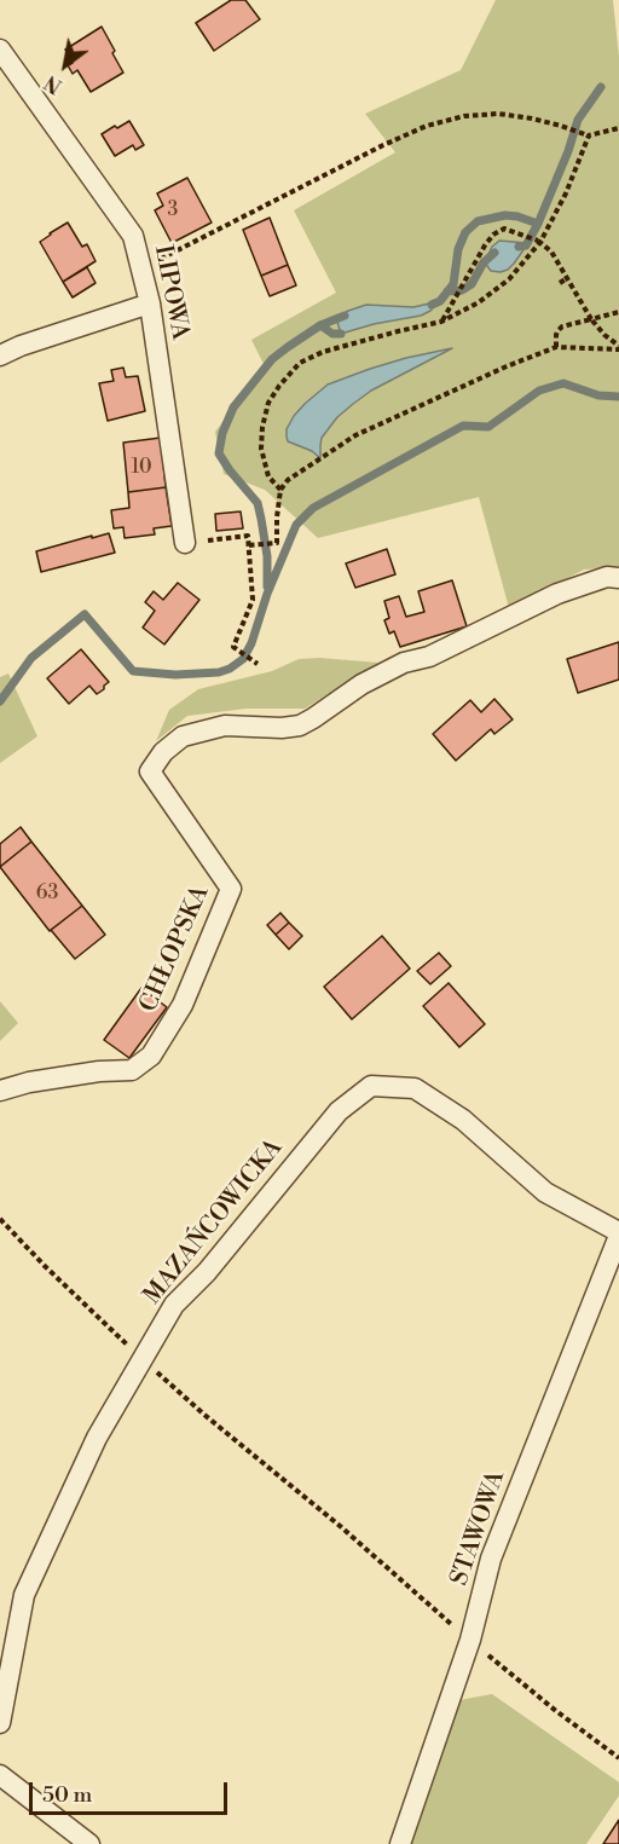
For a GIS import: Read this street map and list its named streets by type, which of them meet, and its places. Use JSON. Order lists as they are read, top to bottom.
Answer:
{
  "streets": {
    "street": [
      "LIPOWA",
      "CHŁOPSKA",
      "MAZAŃCOWICKA",
      "STAWOWA"
    ]
  },
  "crossings": [
    ["MAZAŃCOWICKA", "STAWOWA"]
  ],
  "house_numbers": ["3", "10", "63"],
  "scale_bar": "50 m",
  "north": "bottom left"
}
